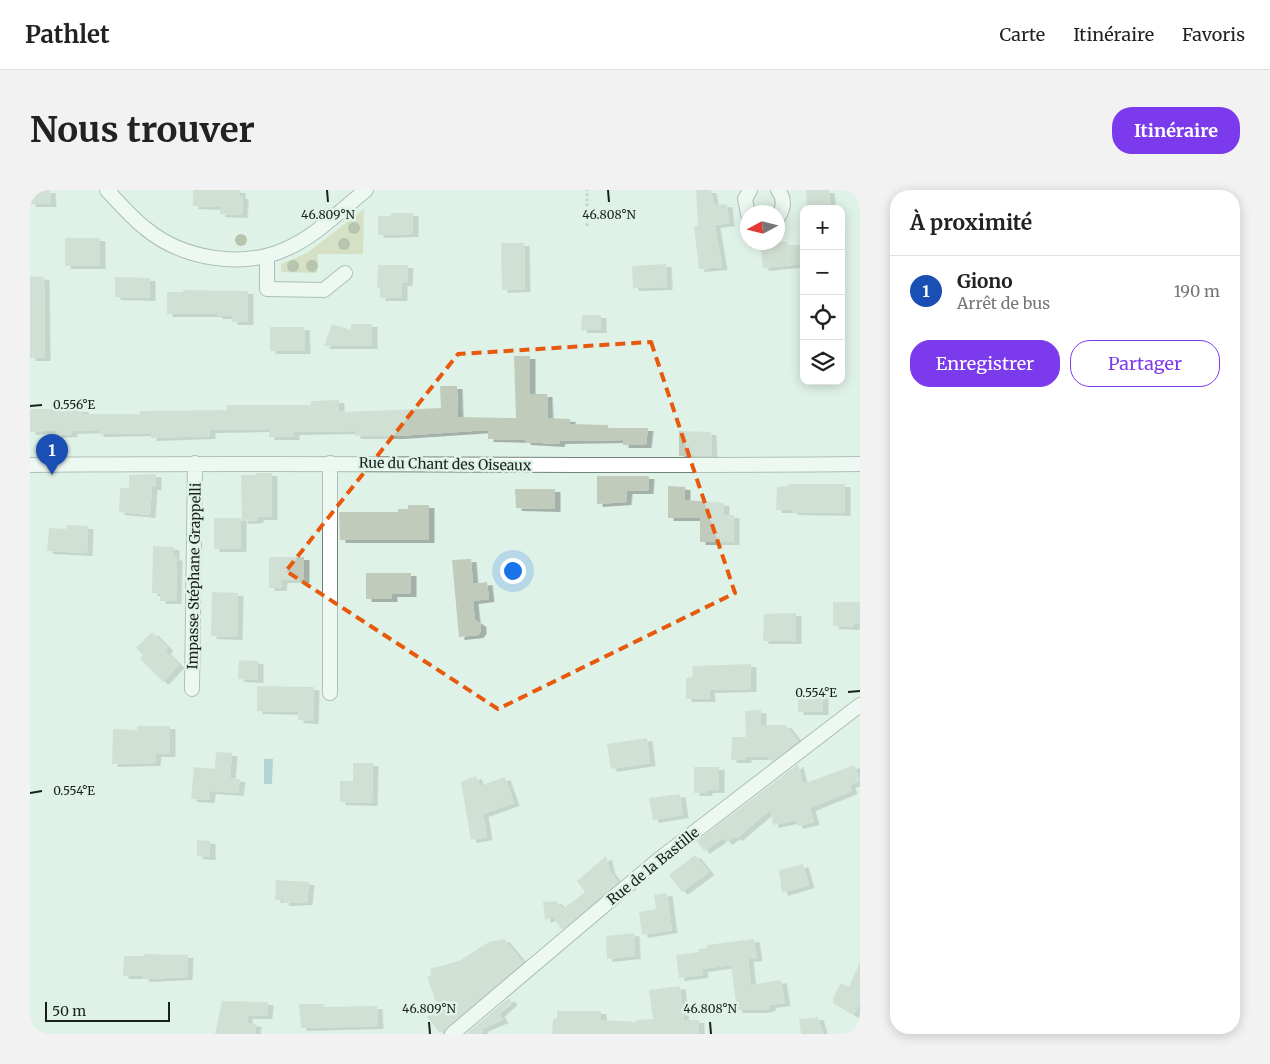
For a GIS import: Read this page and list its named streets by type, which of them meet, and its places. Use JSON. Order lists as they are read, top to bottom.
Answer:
{
  "streets": {
    "street": ["Rue du Chant des Oiseaux", "Impasse Stéphane Grappelli", "Rue de la Bastille"]
  },
  "crossings": [
    ["Rue du Chant des Oiseaux", "Impasse Stéphane Grappelli"]
  ],
  "scale_bar": "50 m",
  "north": "left",
  "page": {
    "header": "Pathlet",
    "nav": ["Carte", "Itinéraire", "Favoris"],
    "buttons": [
      "Itinéraire",
      ["Enregistrer", "Partager"]
    ],
    "title": "Nous trouver",
    "heading": "À proximité",
    "map_buttons": ["+", "−"],
    "list": [
      {
        "mark": "1",
        "name": "Giono",
        "note": "Arrêt de bus",
        "value": "190 m"
      }
    ],
    "pins": "1",
    "scale": "50 m"
  },
  "coordinates": [
    "46.809°N",
    "46.808°N",
    "0.556°E",
    "0.554°E"
  ]
}
